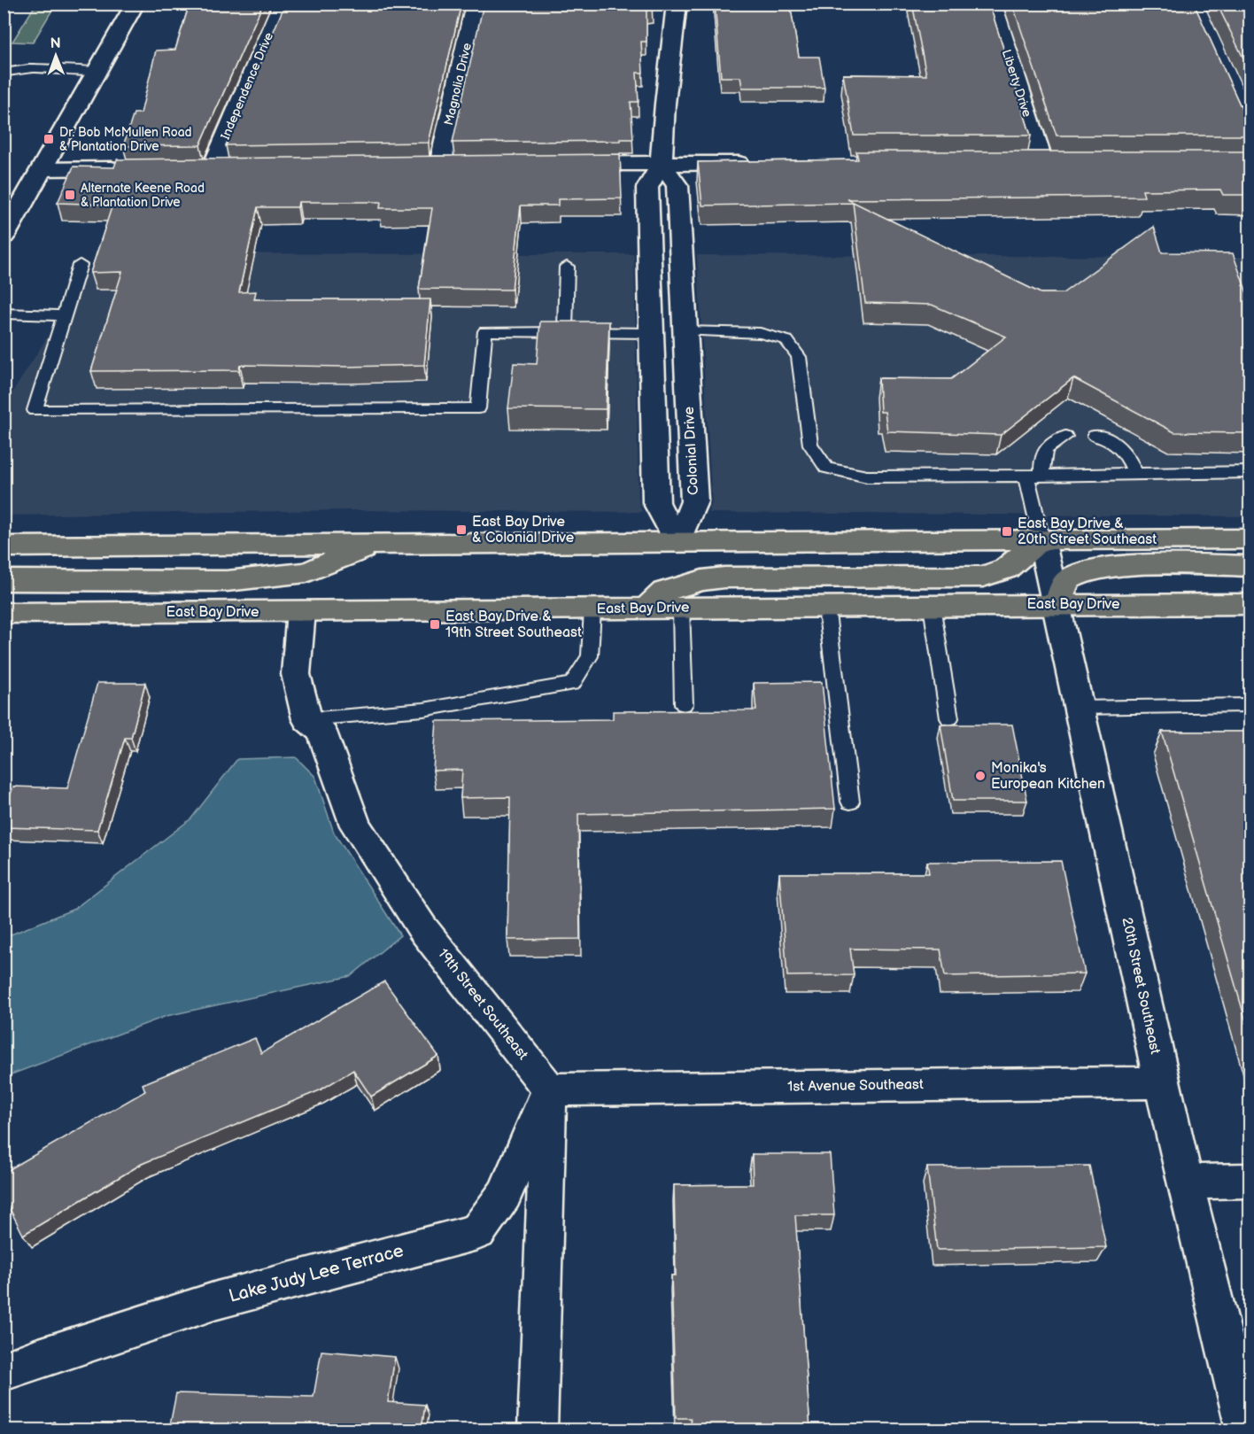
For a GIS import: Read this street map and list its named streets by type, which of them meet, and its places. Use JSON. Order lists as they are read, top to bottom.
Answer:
{
  "streets": {
    "main road": ["East Bay Drive"],
    "street": [
      "Liberty Drive",
      "Magnolia Drive",
      "Independence Drive",
      "Colonial Drive",
      "20th Street Southeast",
      "19th Street Southeast",
      "1st Avenue Southeast",
      "Lake Judy Lee Terrace"
    ]
  },
  "crossings": [
    ["East Bay Drive", "20th Street Southeast"],
    ["East Bay Drive", "19th Street Southeast"],
    ["20th Street Southeast", "1st Avenue Southeast"],
    ["19th Street Southeast", "1st Avenue Southeast"],
    ["19th Street Southeast", "Lake Judy Lee Terrace"],
    ["1st Avenue Southeast", "Lake Judy Lee Terrace"]
  ],
  "places": {
    "transit": [
      "Dr. Bob McMullen Road & Plantation Drive",
      "Alternate Keene Road & Plantation Drive",
      "East Bay Drive & Colonial Drive",
      "East Bay Drive & 20th Street Southeast",
      "East Bay Drive & 19th Street Southeast"
    ],
    "other": ["Monika's European Kitchen"]
  },
  "north": "top"
}
